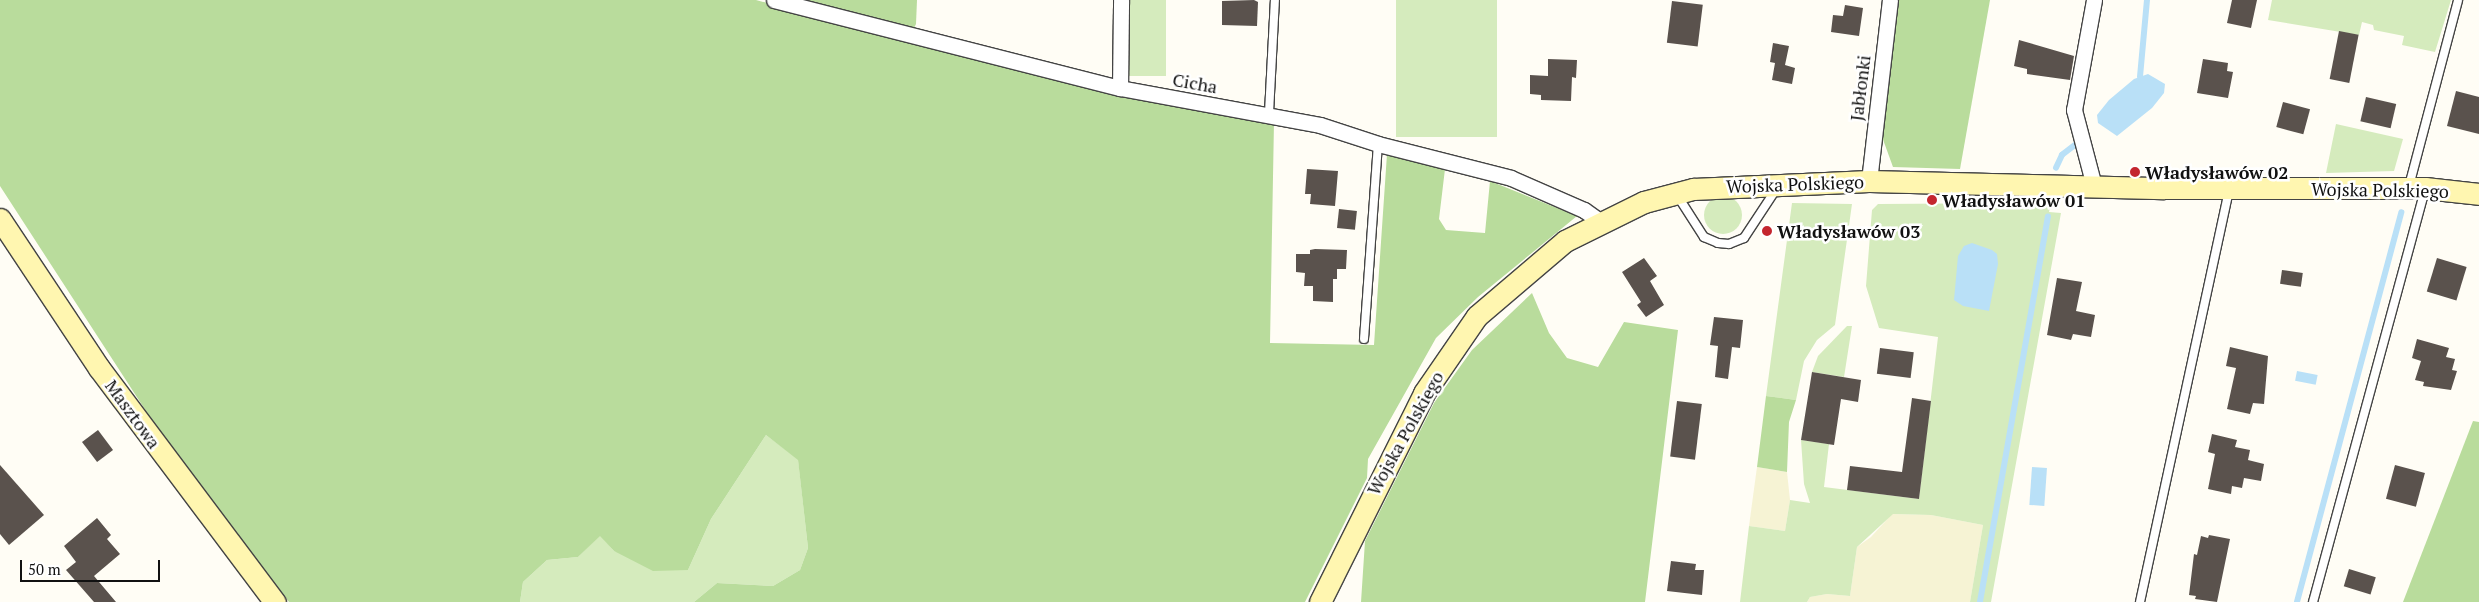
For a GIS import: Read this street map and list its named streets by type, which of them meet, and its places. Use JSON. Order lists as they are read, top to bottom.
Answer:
{
  "streets": {
    "street": [
      "Cicha",
      "Jabłonki",
      "Wojska Polskiego",
      "Masztowa"
    ]
  },
  "crossings": [
    ["Cicha", "Wojska Polskiego"],
    ["Jabłonki", "Wojska Polskiego"]
  ],
  "places": ["Władysławów 02", "Władysławów 01", "Władysławów 03"],
  "scale_bar": "50 m"
}
